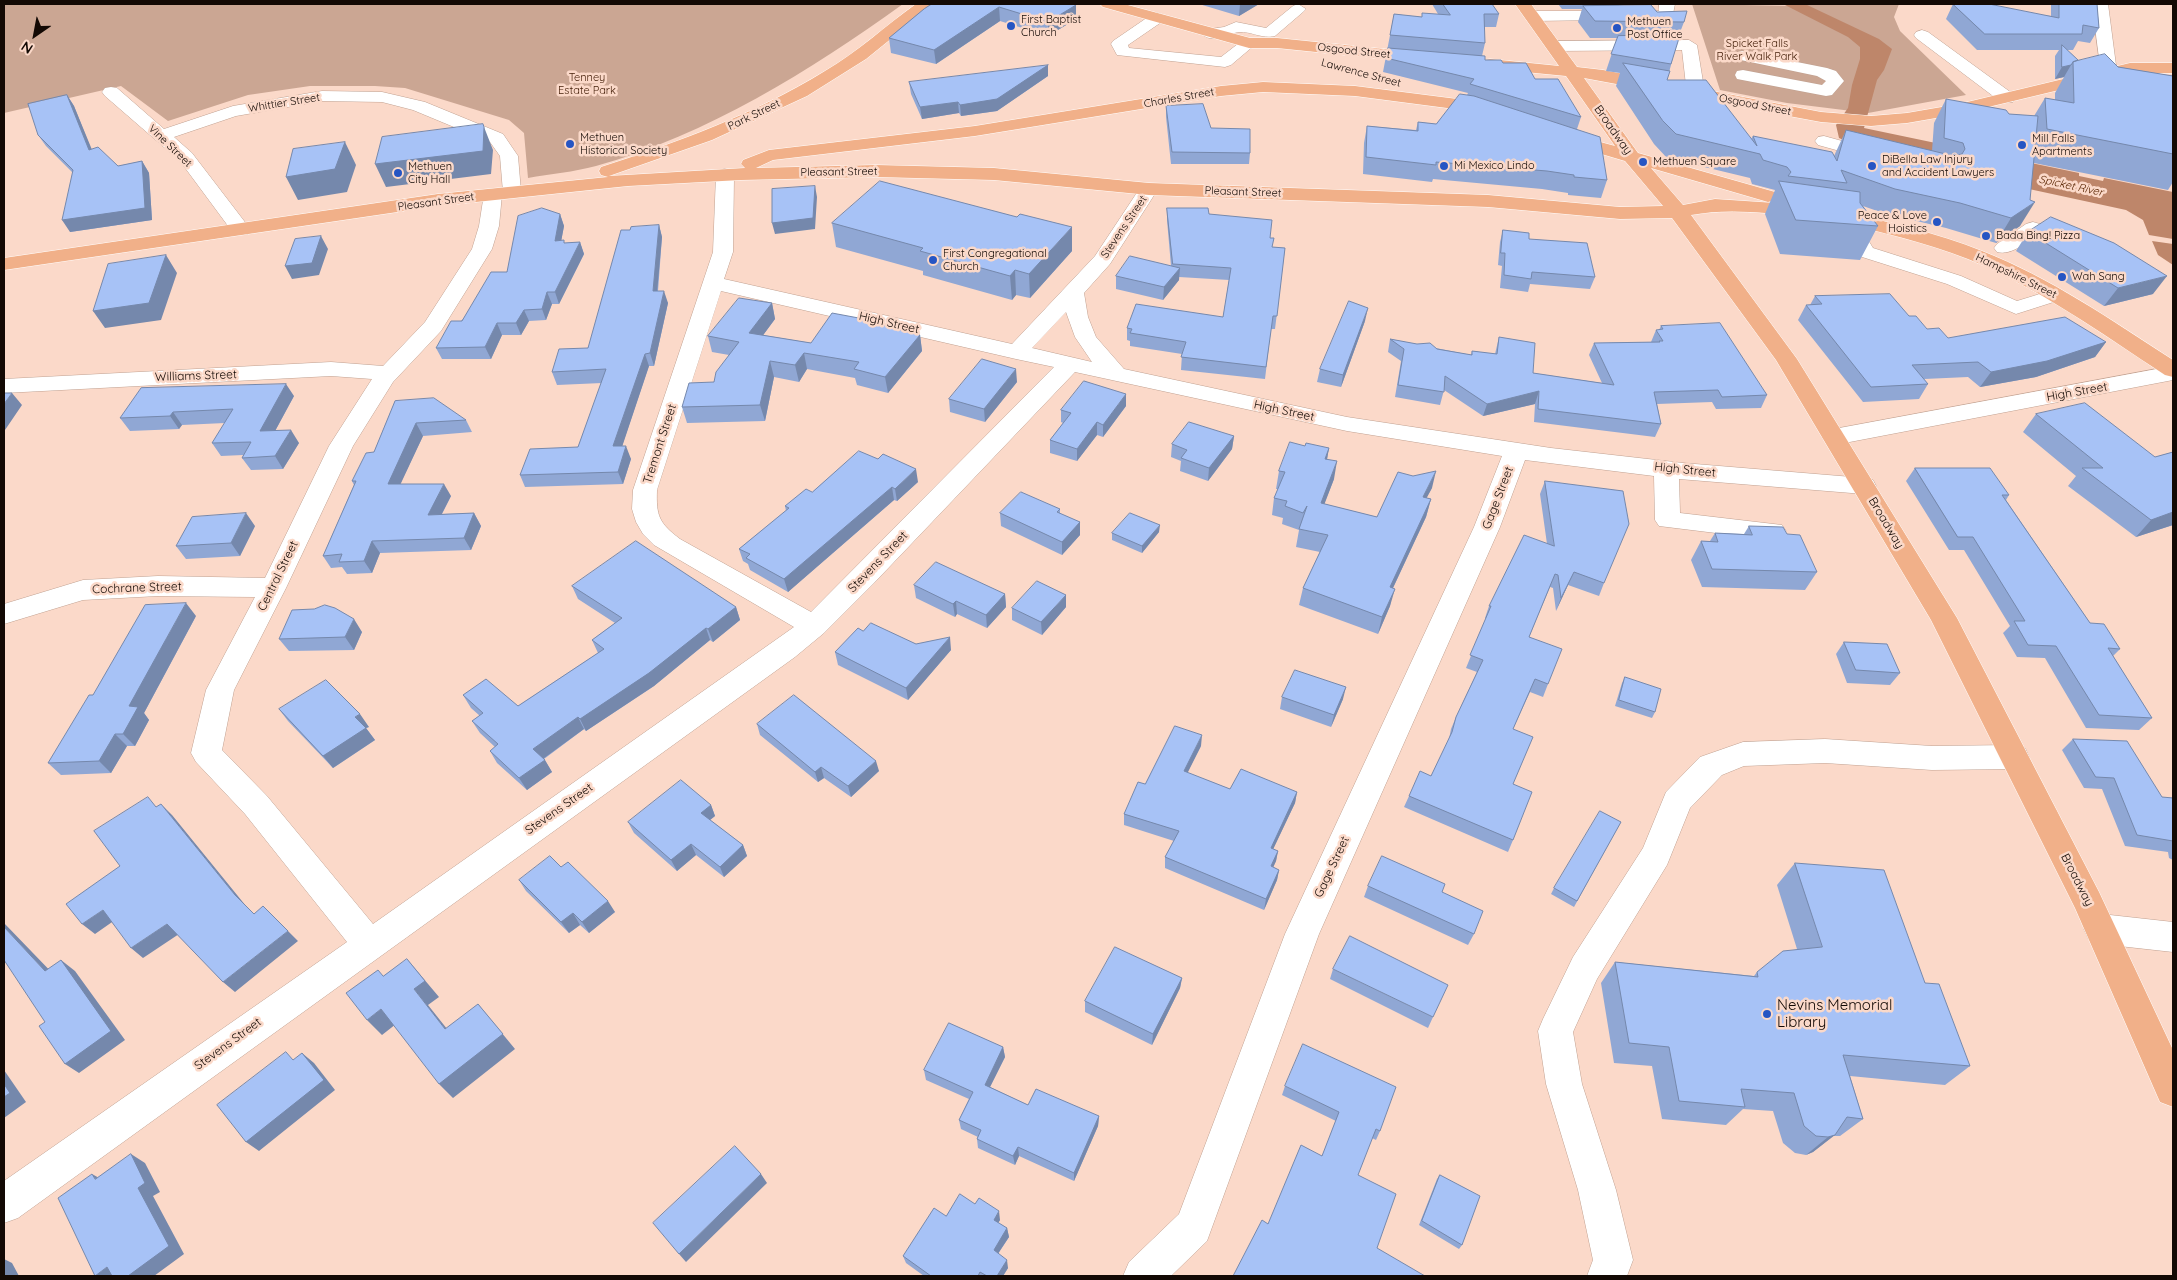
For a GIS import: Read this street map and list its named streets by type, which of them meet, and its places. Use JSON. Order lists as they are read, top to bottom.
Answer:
{
  "streets": {
    "main road": [
      "Osgood Street",
      "Lawrence Street",
      "Charles Street",
      "Park Street",
      "Broadway",
      "Pleasant Street",
      "Hampshire Street"
    ],
    "street": [
      "Whittier Street",
      "Vine Street",
      "Stevens Street",
      "High Street",
      "Williams Street",
      "Tremont Street",
      "Gage Street",
      "Central Street",
      "Cochrane Street"
    ]
  },
  "crossings": [
    ["Osgood Street", "Lawrence Street"],
    ["Osgood Street", "Broadway"],
    ["Lawrence Street", "Charles Street"],
    ["Charles Street", "Pleasant Street"],
    ["Charles Street", "Tremont Street"],
    ["Whittier Street", "Vine Street"],
    ["Whittier Street", "Pleasant Street"],
    ["Whittier Street", "Central Street"],
    ["Park Street", "Pleasant Street"],
    ["Broadway", "Pleasant Street"],
    ["Broadway", "Hampshire Street"],
    ["Broadway", "High Street"],
    ["Vine Street", "Pleasant Street"],
    ["Pleasant Street", "Stevens Street"],
    ["Pleasant Street", "Hampshire Street"],
    ["Pleasant Street", "Tremont Street"],
    ["Pleasant Street", "Central Street"],
    ["Stevens Street", "High Street"],
    ["Stevens Street", "Tremont Street"],
    ["Stevens Street", "Central Street"],
    ["Hampshire Street", "High Street"],
    ["High Street", "Tremont Street"],
    ["High Street", "Gage Street"],
    ["Williams Street", "Central Street"],
    ["Central Street", "Cochrane Street"]
  ],
  "water": ["Spicket River"],
  "parks": ["Spicket Falls River Walk Park", "Tenney Estate Park"],
  "places": [
    "First Baptist Church",
    "Methuen Post Office",
    "Methuen Historical Society",
    "Mill Falls Apartments",
    "Methuen Square",
    "Mi Mexico Lindo",
    "DiBella Law Injury and Accident Lawyers",
    "Methuen City Hall",
    "Peace & Love Hoistics",
    "Bada Bing! Pizza",
    "First Congregational Church",
    "Wah Sang",
    "Nevins Memorial Library"
  ],
  "north": "bottom left"
}
